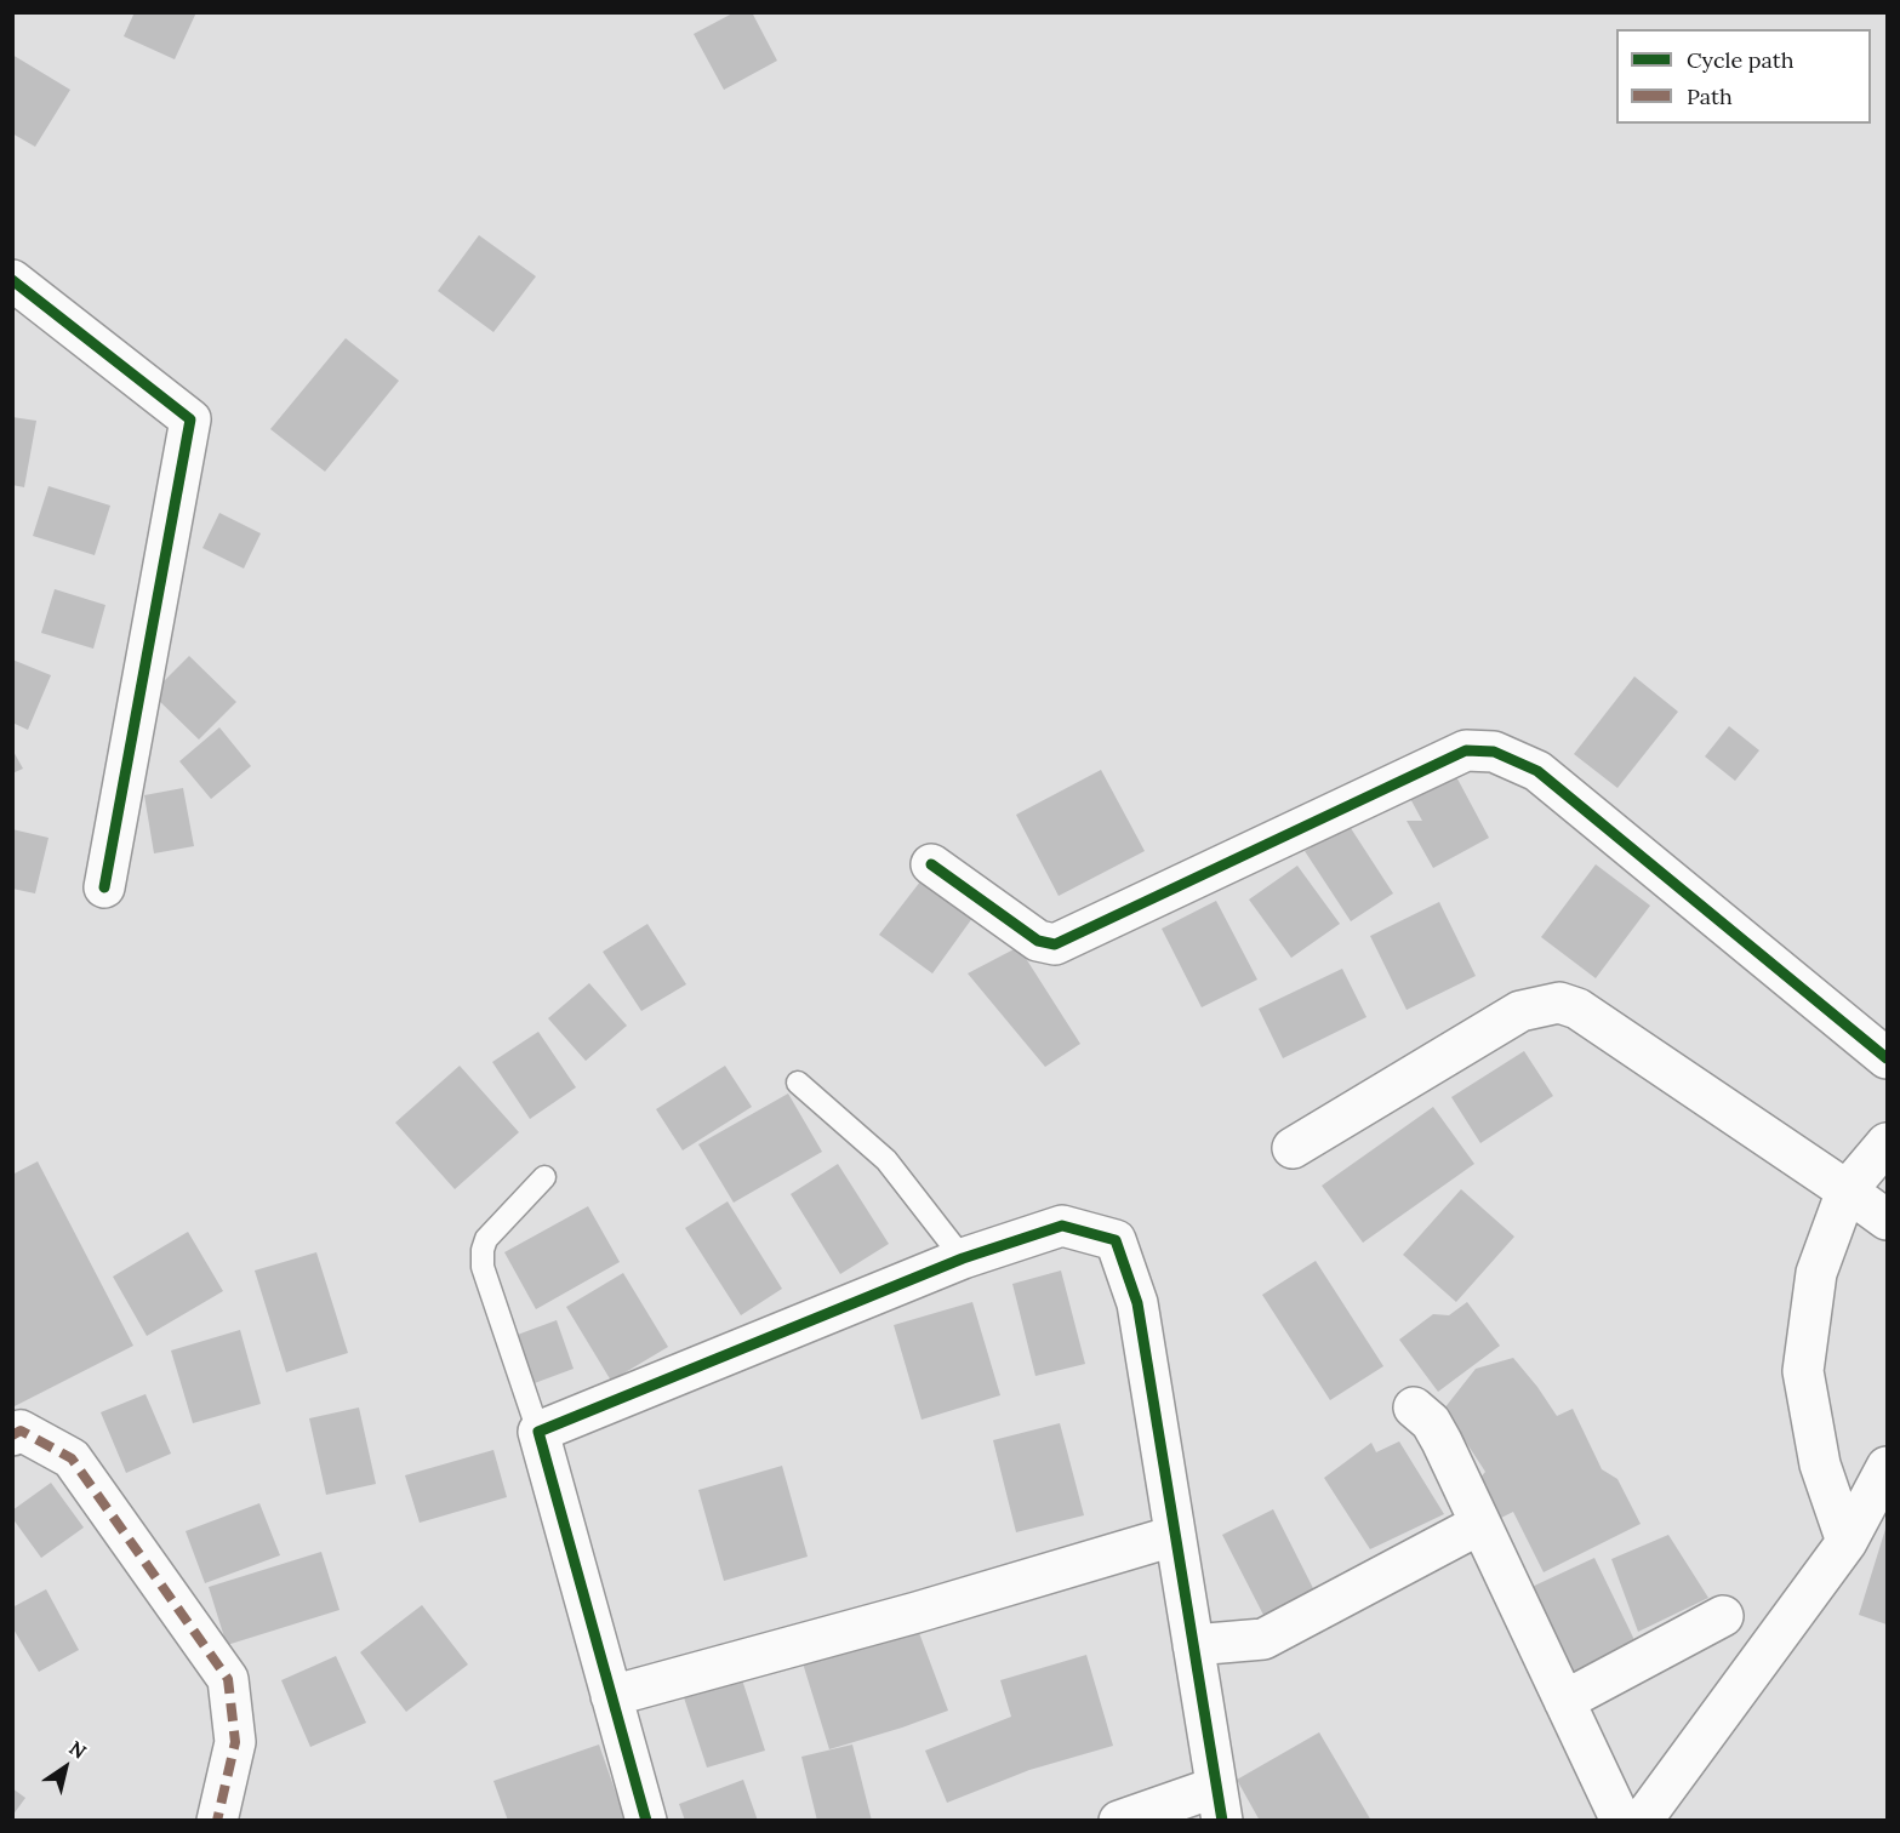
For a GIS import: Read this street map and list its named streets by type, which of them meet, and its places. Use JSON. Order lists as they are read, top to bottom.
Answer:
{
  "legend": ["Cycle path", "Path"],
  "north": "top right"
}
